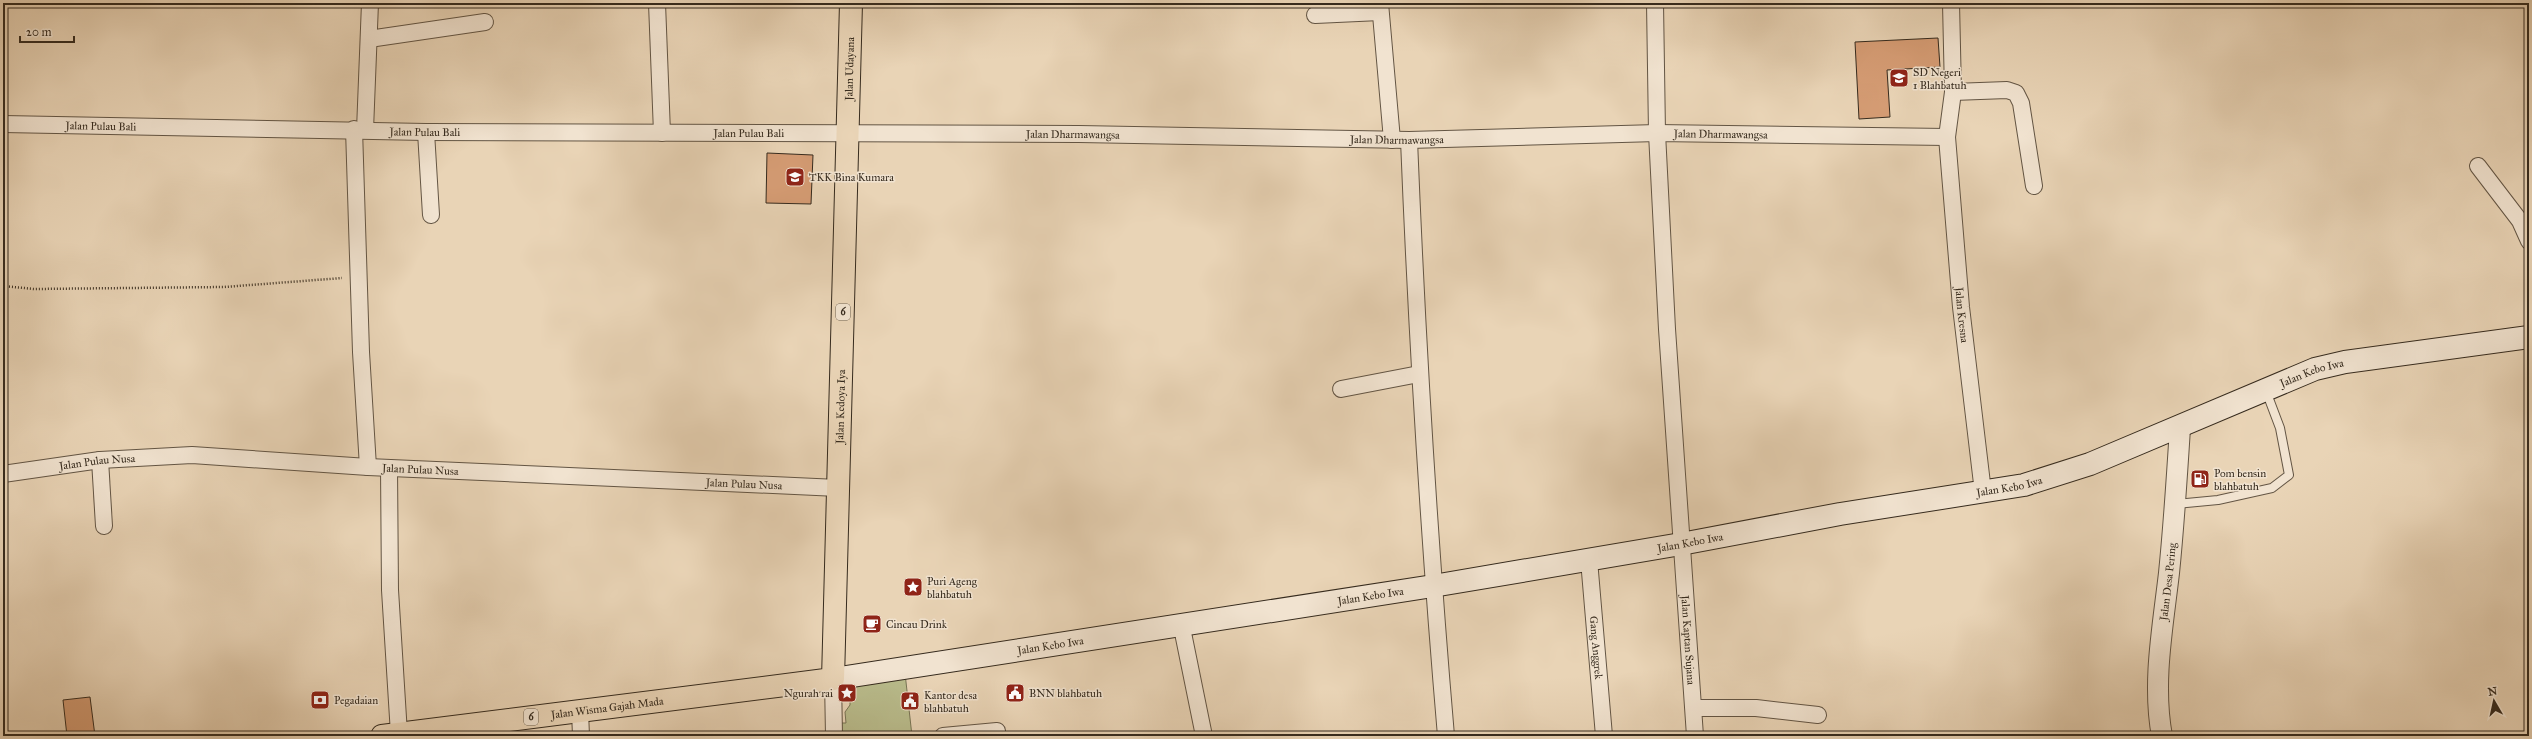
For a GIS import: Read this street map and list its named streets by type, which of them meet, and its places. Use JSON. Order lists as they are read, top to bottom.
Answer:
{
  "streets": {
    "highway": [
      "Jalan Udayana",
      "6",
      "Jalan Kedoya Iya",
      "Jalan Wisma Gajah Mada"
    ],
    "main road": ["Jalan Kebo Iwa"],
    "street": [
      "Jalan Pulau Bali",
      "Jalan Dharmawangsa",
      "Jalan Kresna",
      "Jalan Pulau Nusa",
      "Jalan Desa Pering",
      "Jalan Kaptan Sujana",
      "Gang Anggrek"
    ]
  },
  "crossings": [
    ["Jalan Udayana", "Jalan Pulau Bali"],
    ["Jalan Udayana", "Jalan Dharmawangsa"],
    ["Jalan Udayana", "Jalan Kedoya Iya"],
    ["Jalan Pulau Bali", "Jalan Dharmawangsa"],
    ["Jalan Pulau Bali", "Jalan Kedoya Iya"],
    ["Jalan Dharmawangsa", "Jalan Kresna"],
    ["Jalan Dharmawangsa", "Jalan Kedoya Iya"],
    ["Jalan Dharmawangsa", "Jalan Kaptan Sujana"],
    ["Jalan Kresna", "Jalan Kebo Iwa"],
    ["Jalan Kebo Iwa", "Jalan Kedoya Iya"],
    ["Jalan Kebo Iwa", "Jalan Desa Pering"],
    ["Jalan Kebo Iwa", "Jalan Kaptan Sujana"],
    ["Jalan Kebo Iwa", "Gang Anggrek"],
    ["Jalan Kebo Iwa", "Jalan Wisma Gajah Mada"],
    ["Jalan Kedoya Iya", "Jalan Pulau Nusa"],
    ["Jalan Kedoya Iya", "Jalan Wisma Gajah Mada"]
  ],
  "places": {
    "school or university": ["SD Negeri 1 Blahbatuh", "TKK Bina Kumara"],
    "fuel station": ["Pom bensin blahbatuh"],
    "place": ["Puri Ageng blahbatuh", "Ngurah rai"],
    "cafe": ["Cincau Drink"],
    "public building": ["BNN blahbatuh", "Kantor desa blahbatuh"],
    "bank": ["Pegadaian"]
  },
  "scale_bar": "20 m",
  "north": "top"
}
